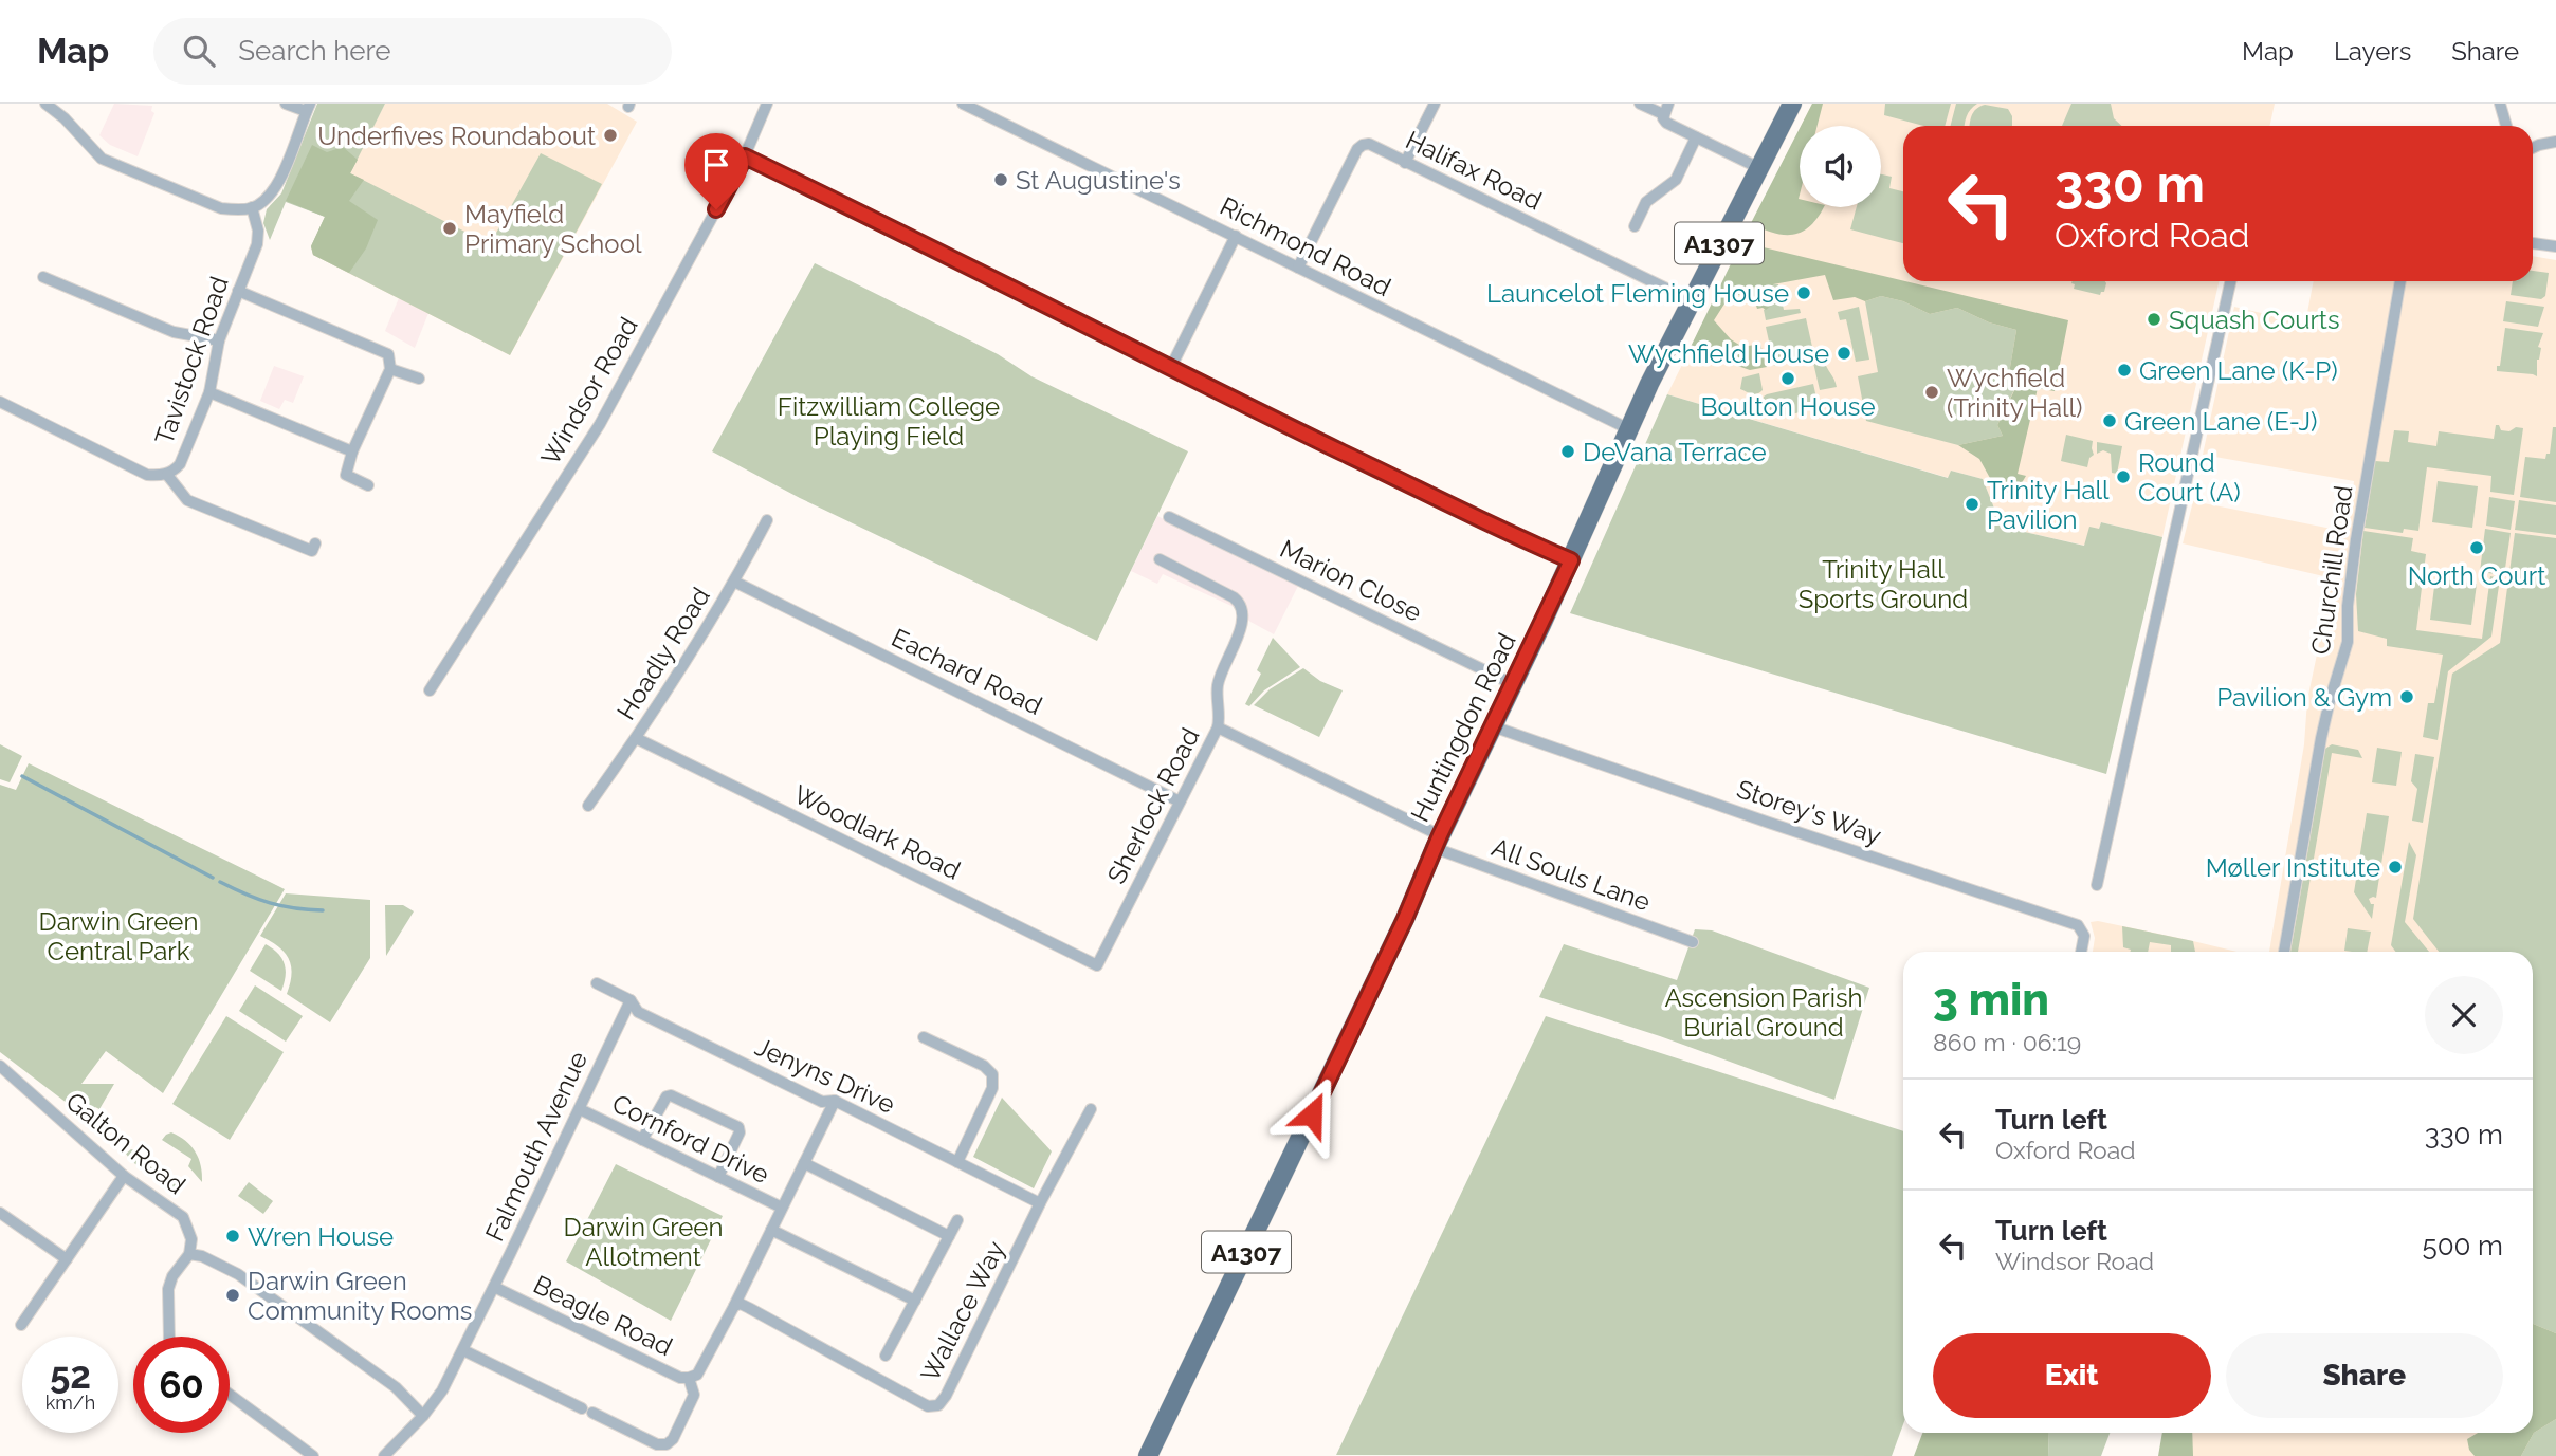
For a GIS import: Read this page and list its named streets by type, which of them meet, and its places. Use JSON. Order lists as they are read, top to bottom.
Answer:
{
  "streets": {
    "main road": ["A1307", "Huntingdon Road"],
    "street": [
      "Halifax Road",
      "Richmond Road",
      "Tavistock Road",
      "Windsor Road",
      "Churchill Road",
      "Marion Close",
      "Hoadly Road",
      "Eachard Road",
      "Sherlock Road",
      "Storey's Way",
      "Woodlark Road",
      "All Souls Lane",
      "Jenyns Drive",
      "Cornford Drive",
      "Galton Road",
      "Falmouth Avenue",
      "Wallace Way",
      "Beagle Road"
    ]
  },
  "crossings": [
    ["Halifax Road", "Richmond Road"],
    ["Halifax Road", "Huntingdon Road"],
    ["Richmond Road", "Huntingdon Road"],
    ["Marion Close", "Huntingdon Road"],
    ["Hoadly Road", "Eachard Road"],
    ["Hoadly Road", "Woodlark Road"],
    ["Eachard Road", "Sherlock Road"],
    ["Huntingdon Road", "Sherlock Road"],
    ["Huntingdon Road", "Storey's Way"],
    ["Huntingdon Road", "All Souls Lane"],
    ["Sherlock Road", "Woodlark Road"],
    ["Sherlock Road", "All Souls Lane"],
    ["Jenyns Drive", "Falmouth Avenue"],
    ["Jenyns Drive", "Wallace Way"],
    ["Jenyns Drive", "Beagle Road"],
    ["Cornford Drive", "Falmouth Avenue"],
    ["Cornford Drive", "Beagle Road"],
    ["Falmouth Avenue", "Beagle Road"],
    ["Wallace Way", "Beagle Road"]
  ],
  "parks": [
    "Fitzwilliam College Playing Field",
    "Trinity Hall Sports Ground",
    "Darwin Green Central Park",
    "Ascension Parish Burial Ground",
    "Darwin Green Allotment"
  ],
  "places": [
    "Underfives Roundabout",
    "St Augustine's",
    "Mayfield Primary School",
    "Launcelot Fleming House",
    "Squash Courts",
    "Wychfield House",
    "Green Lane (K-P)",
    "Boulton House",
    "Wychfield (Trinity Hall)",
    "Green Lane (E-J)",
    "DeVana Terrace",
    "Round Court (A)",
    "Trinity Hall Pavilion",
    "North Court",
    "Pavilion & Gym",
    "Møller Institute",
    "Wren House",
    "Darwin Green Community Rooms"
  ],
  "page": {
    "header": "Map",
    "search": "Search here",
    "nav": ["Map", "Layers", "Share"],
    "turn": ["330 m", "Oxford Road"],
    "heading": ["3 min", "860 m · 06:19"],
    "list": [
      {
        "name": "Turn left",
        "note": "Oxford Road",
        "value": "330 m"
      },
      {
        "name": "Turn left",
        "note": "Windsor Road",
        "value": "500 m"
      }
    ],
    "buttons": ["Exit", "Share"],
    "speed": "52 km/h",
    "limit": "60"
  }
}
